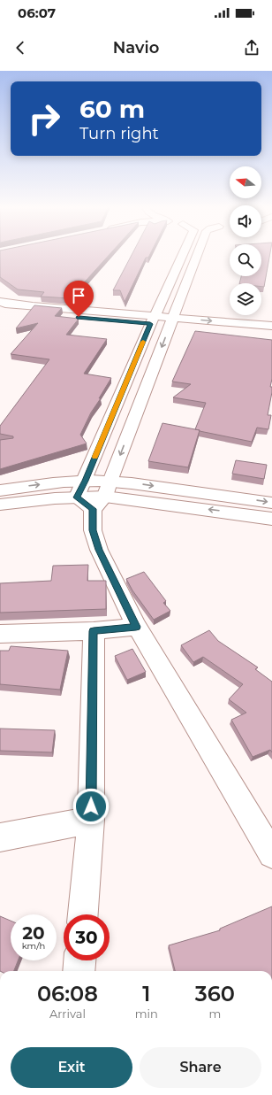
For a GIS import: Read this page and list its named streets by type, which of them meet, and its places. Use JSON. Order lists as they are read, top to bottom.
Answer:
{
  "north": "left",
  "page": {
    "status": "06:07",
    "header": "Navio",
    "turn": ["60 m", "Turn right"],
    "speed": "20 km/h",
    "limit": "30",
    "eta": [
      "06:08",
      "Arrival",
      "1",
      "min",
      "360",
      "m"
    ],
    "buttons": ["Exit", "Share"]
  }
}
